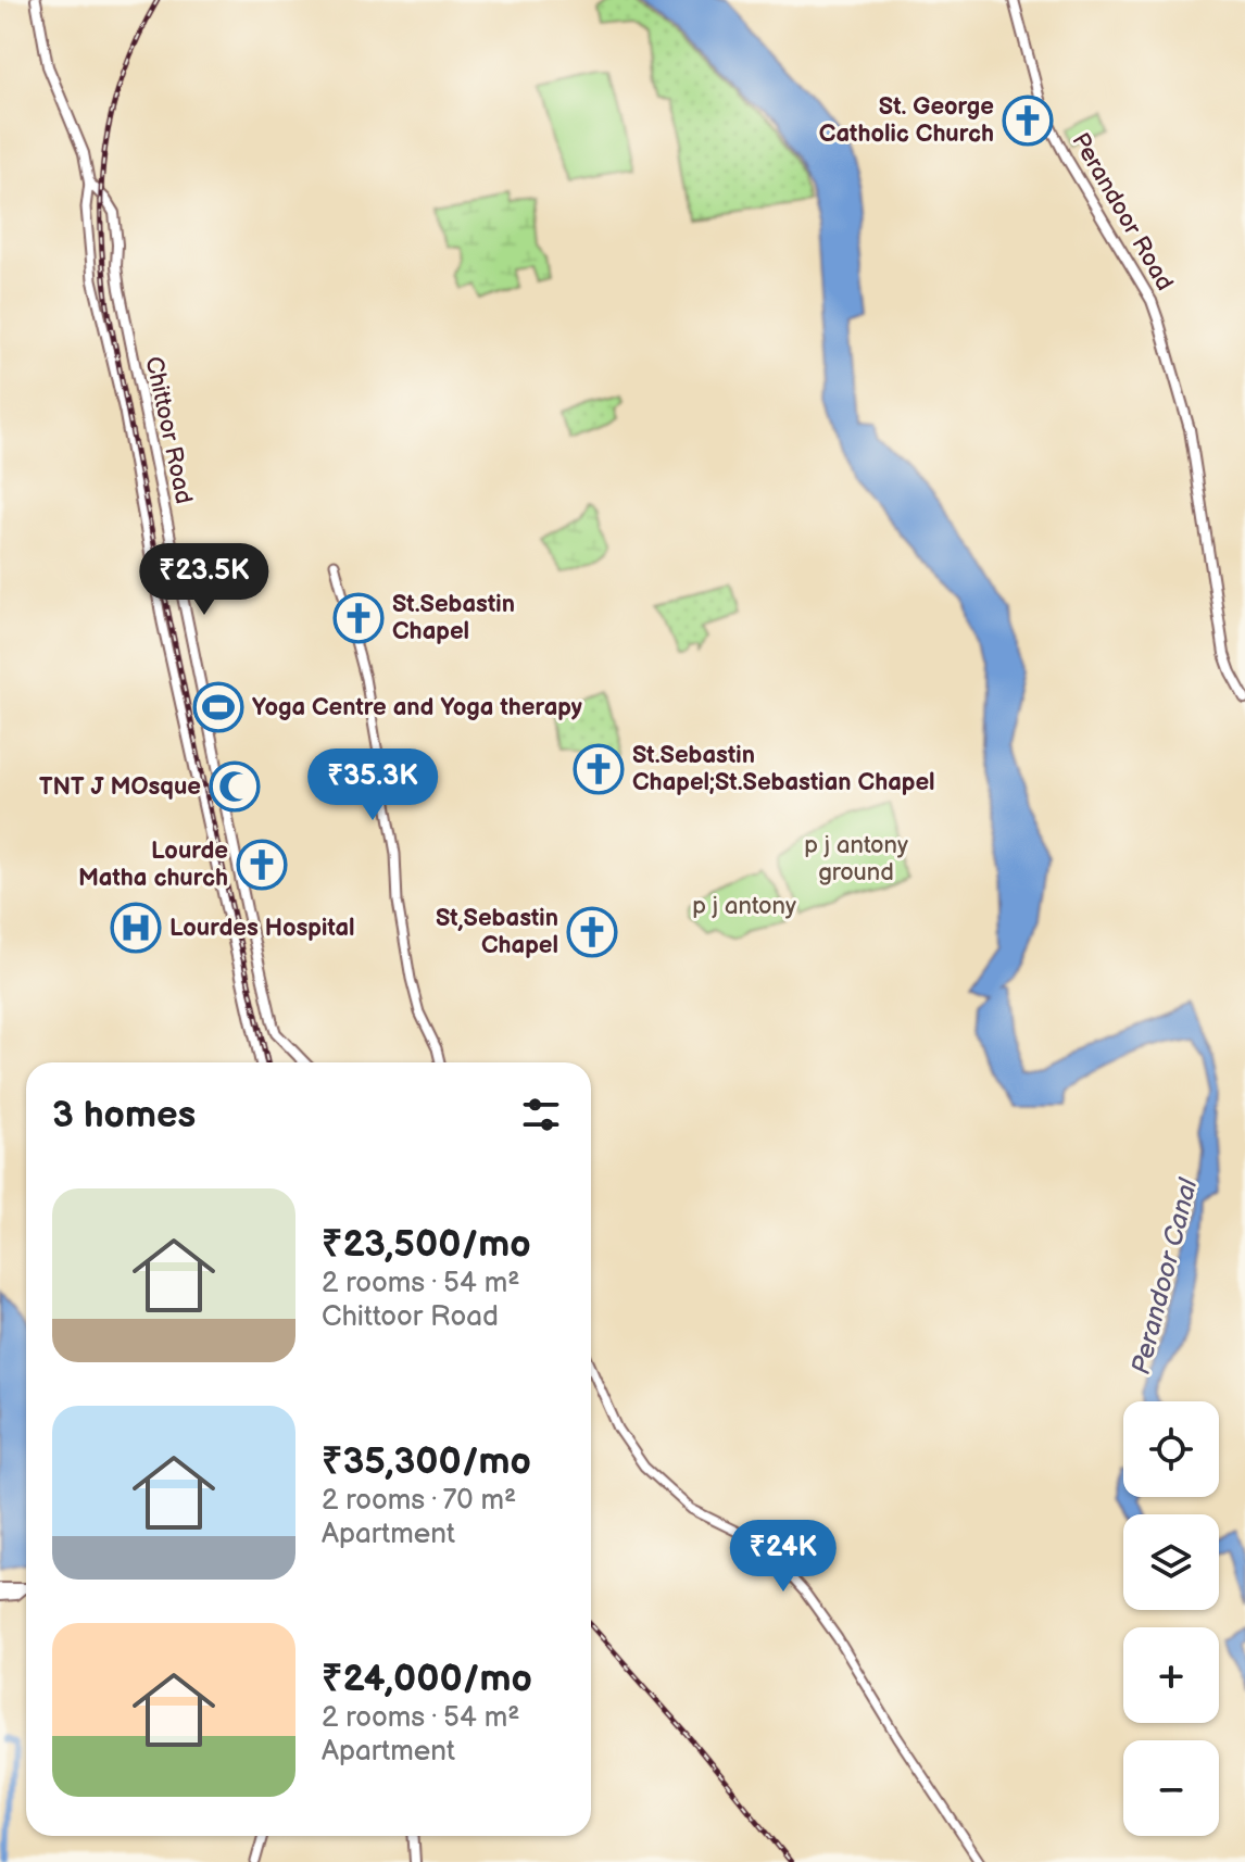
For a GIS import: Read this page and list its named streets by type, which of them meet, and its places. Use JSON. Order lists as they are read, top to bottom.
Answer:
{
  "streets": {
    "main road": ["Perandoor Road", "Chittoor Road"]
  },
  "water": ["Perandoor Canal"],
  "parks": ["p j antony ground", "p j antony"],
  "places": {
    "church": [
      "St. George Catholic Church",
      "St.Sebastin Chapel",
      "St.Sebastin Chapel;St.Sebastian Chapel",
      "Lourde Matha church",
      "St,Sebastin Chapel"
    ],
    "sports": ["Yoga Centre and Yoga therapy"],
    "mosque": ["TNT J MOsque"],
    "hospital": ["Lourdes Hospital"]
  },
  "page": {
    "price": ["₹23.5K", "₹35.3K", "₹24K"],
    "heading": "3 homes",
    "list": [
      {
        "name": "₹23,500/mo",
        "note": "2 rooms · 54 m² · Chittoor Road"
      },
      {
        "name": "₹35,300/mo",
        "note": "2 rooms · 70 m² · Apartment"
      },
      {
        "name": "₹24,000/mo",
        "note": "2 rooms · 54 m² · Apartment"
      }
    ],
    "map_buttons": ["+", "−"]
  }
}
